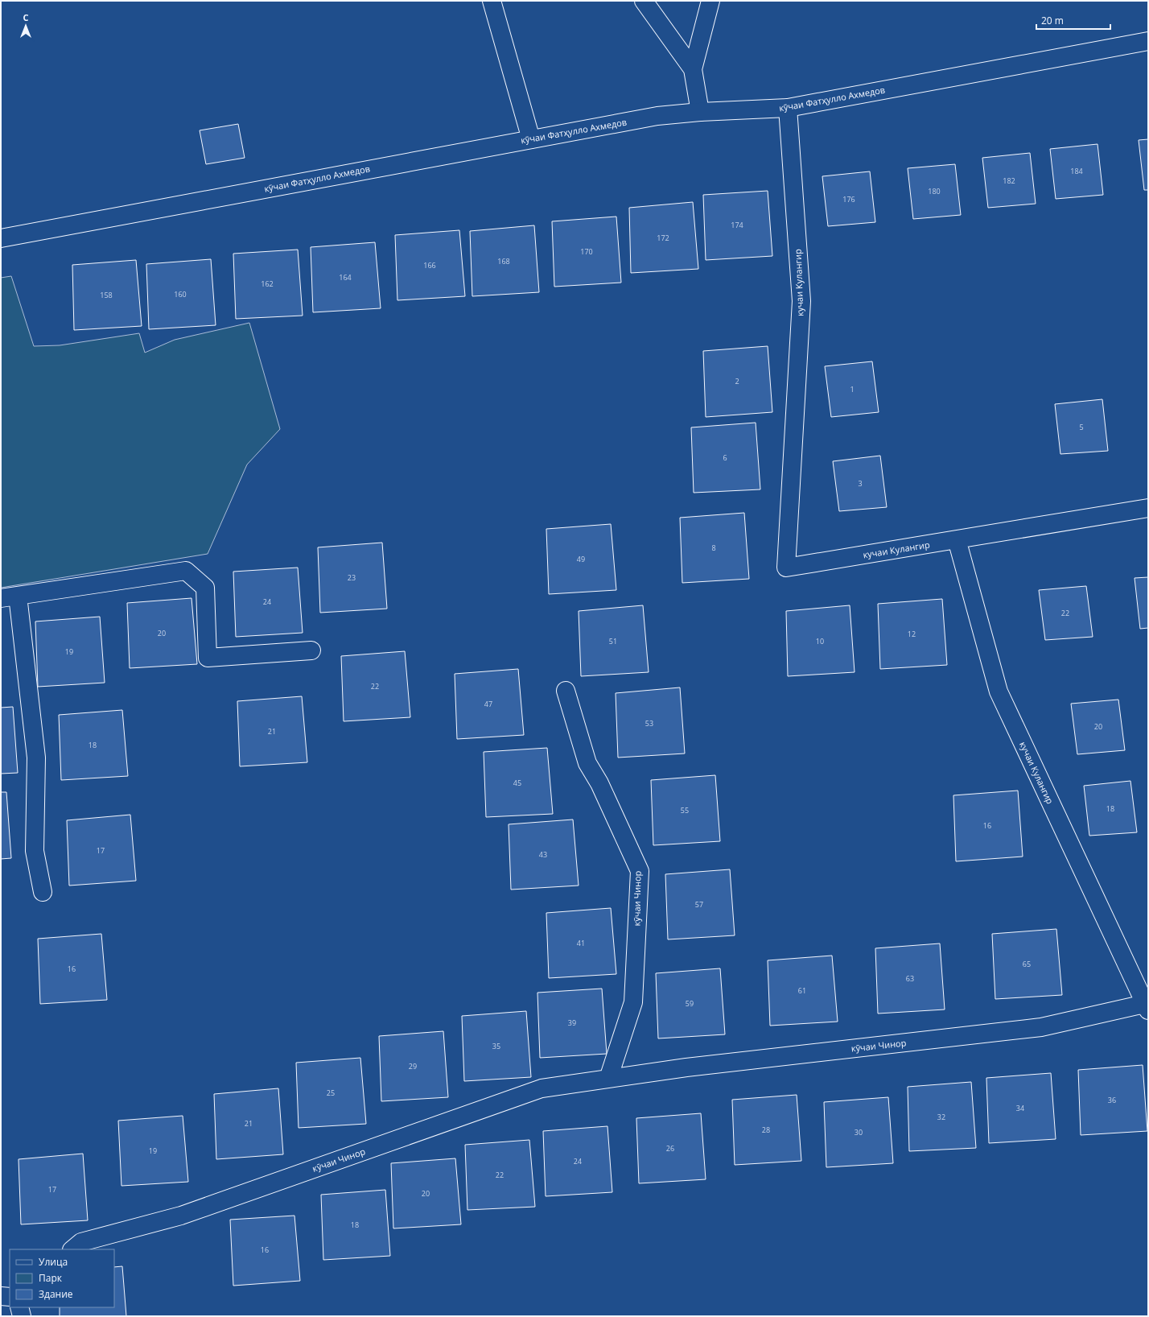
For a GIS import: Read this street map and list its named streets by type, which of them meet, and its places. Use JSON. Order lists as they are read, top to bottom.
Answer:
{
  "streets": {
    "street": ["кӯчаи Фатҳулло Ахмедов", "кучаи Кулангир", "кӯчаи Чинор"]
  },
  "crossings": [
    ["кӯчаи Фатҳулло Ахмедов", "кучаи Кулангир"],
    ["кучаи Кулангир", "кӯчаи Чинор"]
  ],
  "house_numbers": [
    "184",
    "182",
    "180",
    "176",
    "174",
    "172",
    "170",
    "168",
    "166",
    "164",
    "162",
    "160",
    "158",
    "2",
    "1",
    "5",
    "6",
    "3",
    "8",
    "49",
    "23",
    "24",
    "22",
    "20",
    "12",
    "51",
    "10",
    "19",
    "22",
    "47",
    "53",
    "20",
    "21",
    "18",
    "45",
    "18",
    "55",
    "16",
    "17",
    "43",
    "57",
    "41",
    "65",
    "16",
    "63",
    "61",
    "59",
    "39",
    "35",
    "29",
    "25",
    "36",
    "34",
    "32",
    "21",
    "28",
    "30",
    "26",
    "19",
    "24",
    "22",
    "17",
    "20",
    "18",
    "16"
  ],
  "legend": ["Улица", "Парк", "Здание"],
  "scale_bar": "20 m",
  "north": "top"
}
